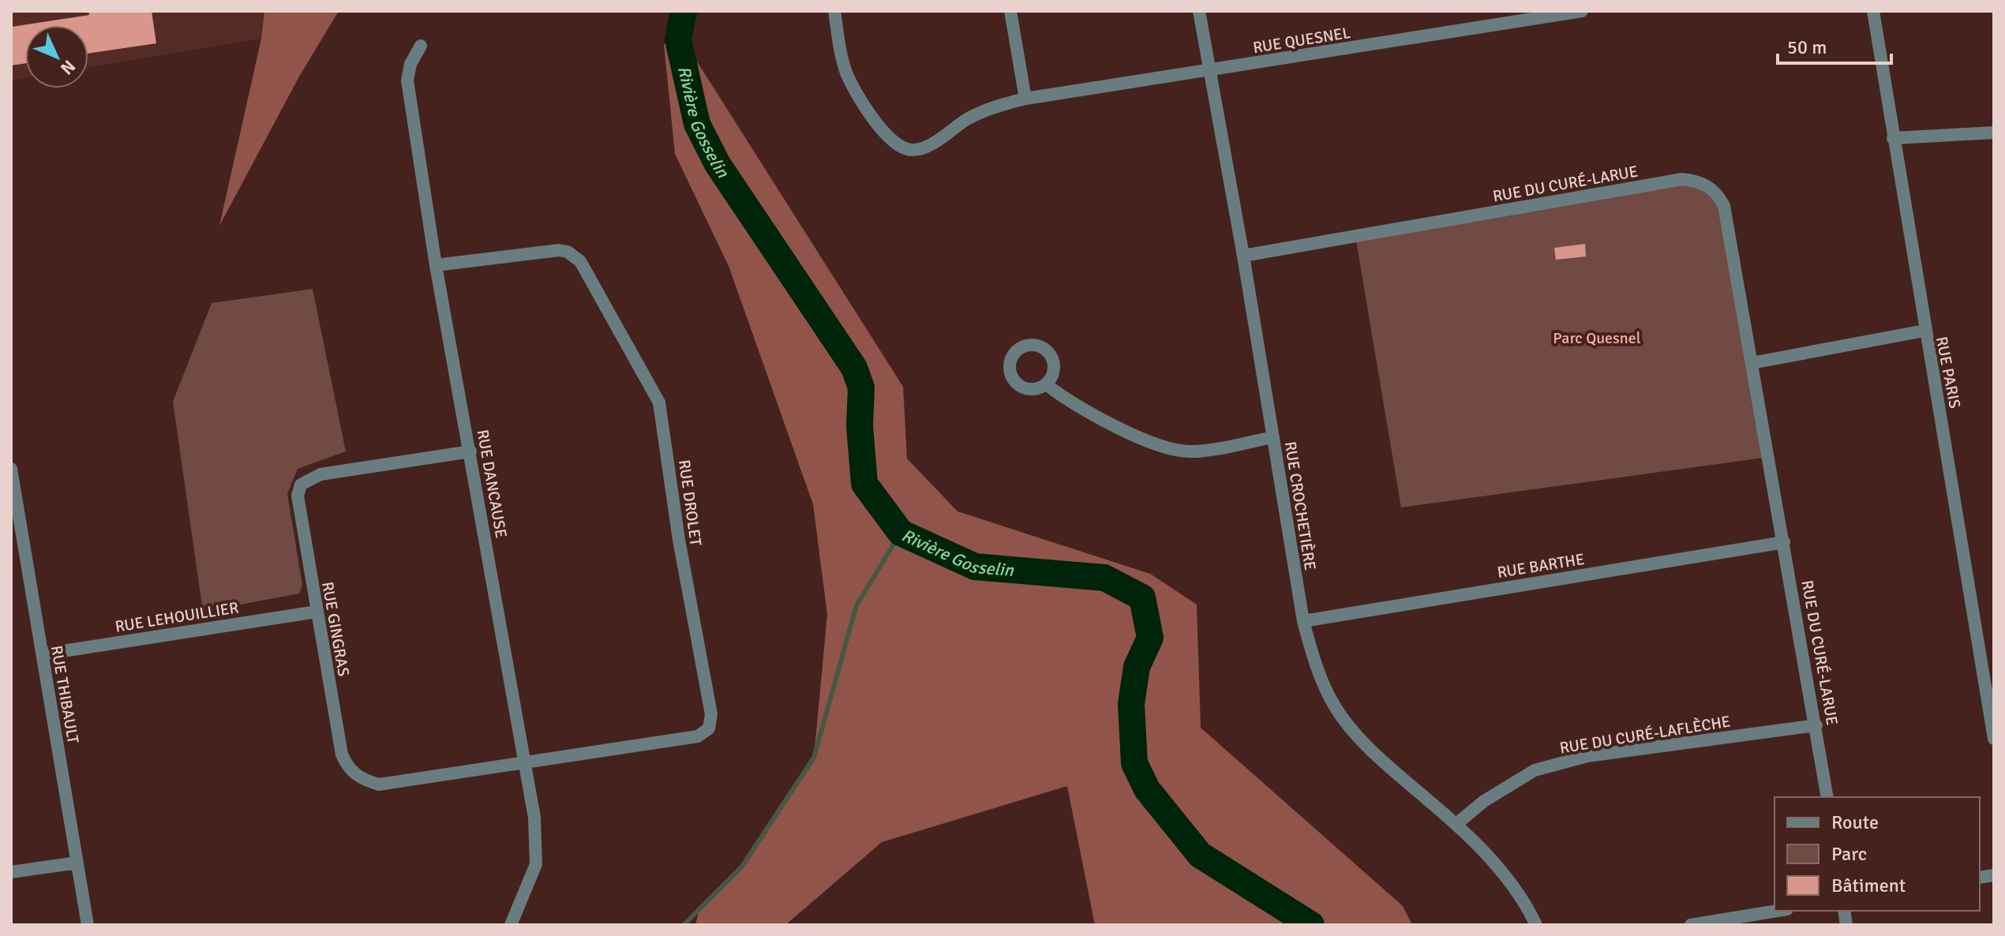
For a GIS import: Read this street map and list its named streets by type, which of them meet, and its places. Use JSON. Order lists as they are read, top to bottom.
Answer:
{
  "streets": {
    "street": [
      "RUE QUESNEL",
      "RUE DU CURÉ-LARUE",
      "RUE PARIS",
      "RUE DANCAUSE",
      "RUE DROLET",
      "RUE CROCHETIÈRE",
      "RUE BARTHE",
      "RUE LEHOUILLIER",
      "RUE GINGRAS",
      "RUE THIBAULT",
      "RUE DU CURÉ-LAFLÈCHE"
    ]
  },
  "crossings": [
    ["RUE QUESNEL", "RUE CROCHETIÈRE"],
    ["RUE DU CURÉ-LARUE", "RUE CROCHETIÈRE"],
    ["RUE DU CURÉ-LARUE", "RUE BARTHE"],
    ["RUE DU CURÉ-LARUE", "RUE DU CURÉ-LAFLÈCHE"],
    ["RUE DANCAUSE", "RUE DROLET"],
    ["RUE DANCAUSE", "RUE GINGRAS"],
    ["RUE DROLET", "RUE GINGRAS"],
    ["RUE CROCHETIÈRE", "RUE BARTHE"],
    ["RUE CROCHETIÈRE", "RUE DU CURÉ-LAFLÈCHE"],
    ["RUE LEHOUILLIER", "RUE GINGRAS"],
    ["RUE LEHOUILLIER", "RUE THIBAULT"]
  ],
  "water": ["Rivière Gosselin"],
  "parks": ["Parc Quesnel"],
  "legend": ["Route", "Parc", "Bâtiment"],
  "scale_bar": "50 m",
  "north": "bottom right"
}
